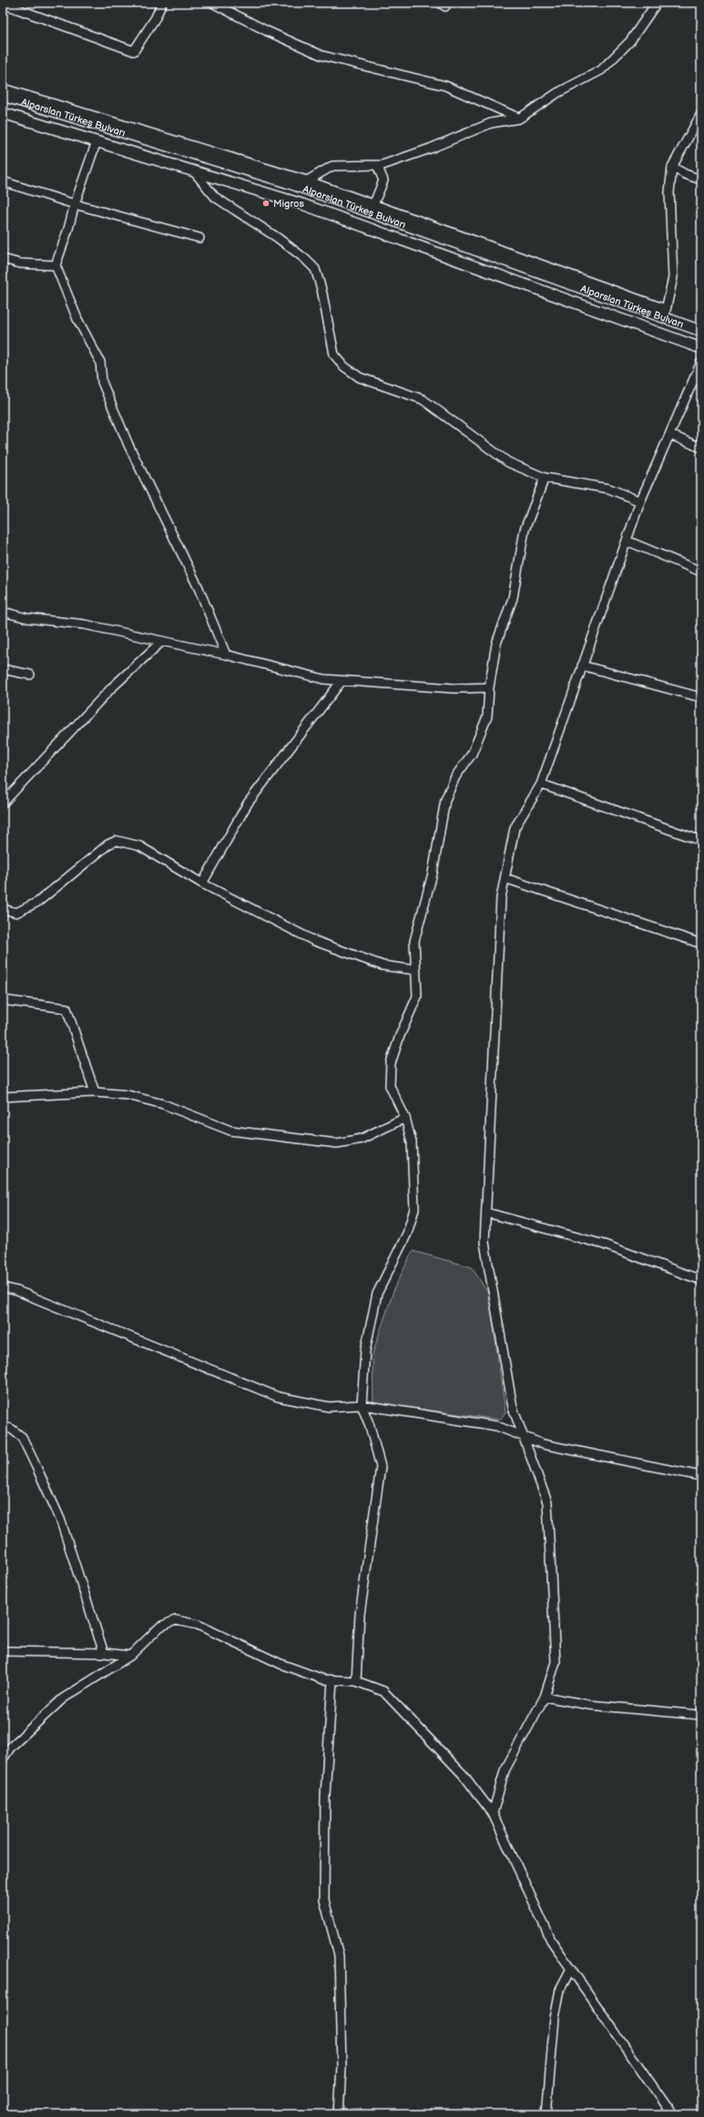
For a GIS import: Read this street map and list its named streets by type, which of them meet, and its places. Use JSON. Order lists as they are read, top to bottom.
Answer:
{
  "streets": {
    "main road": ["Alparslan Türkeş Bulvarı"]
  },
  "places": ["Migros"]
}
